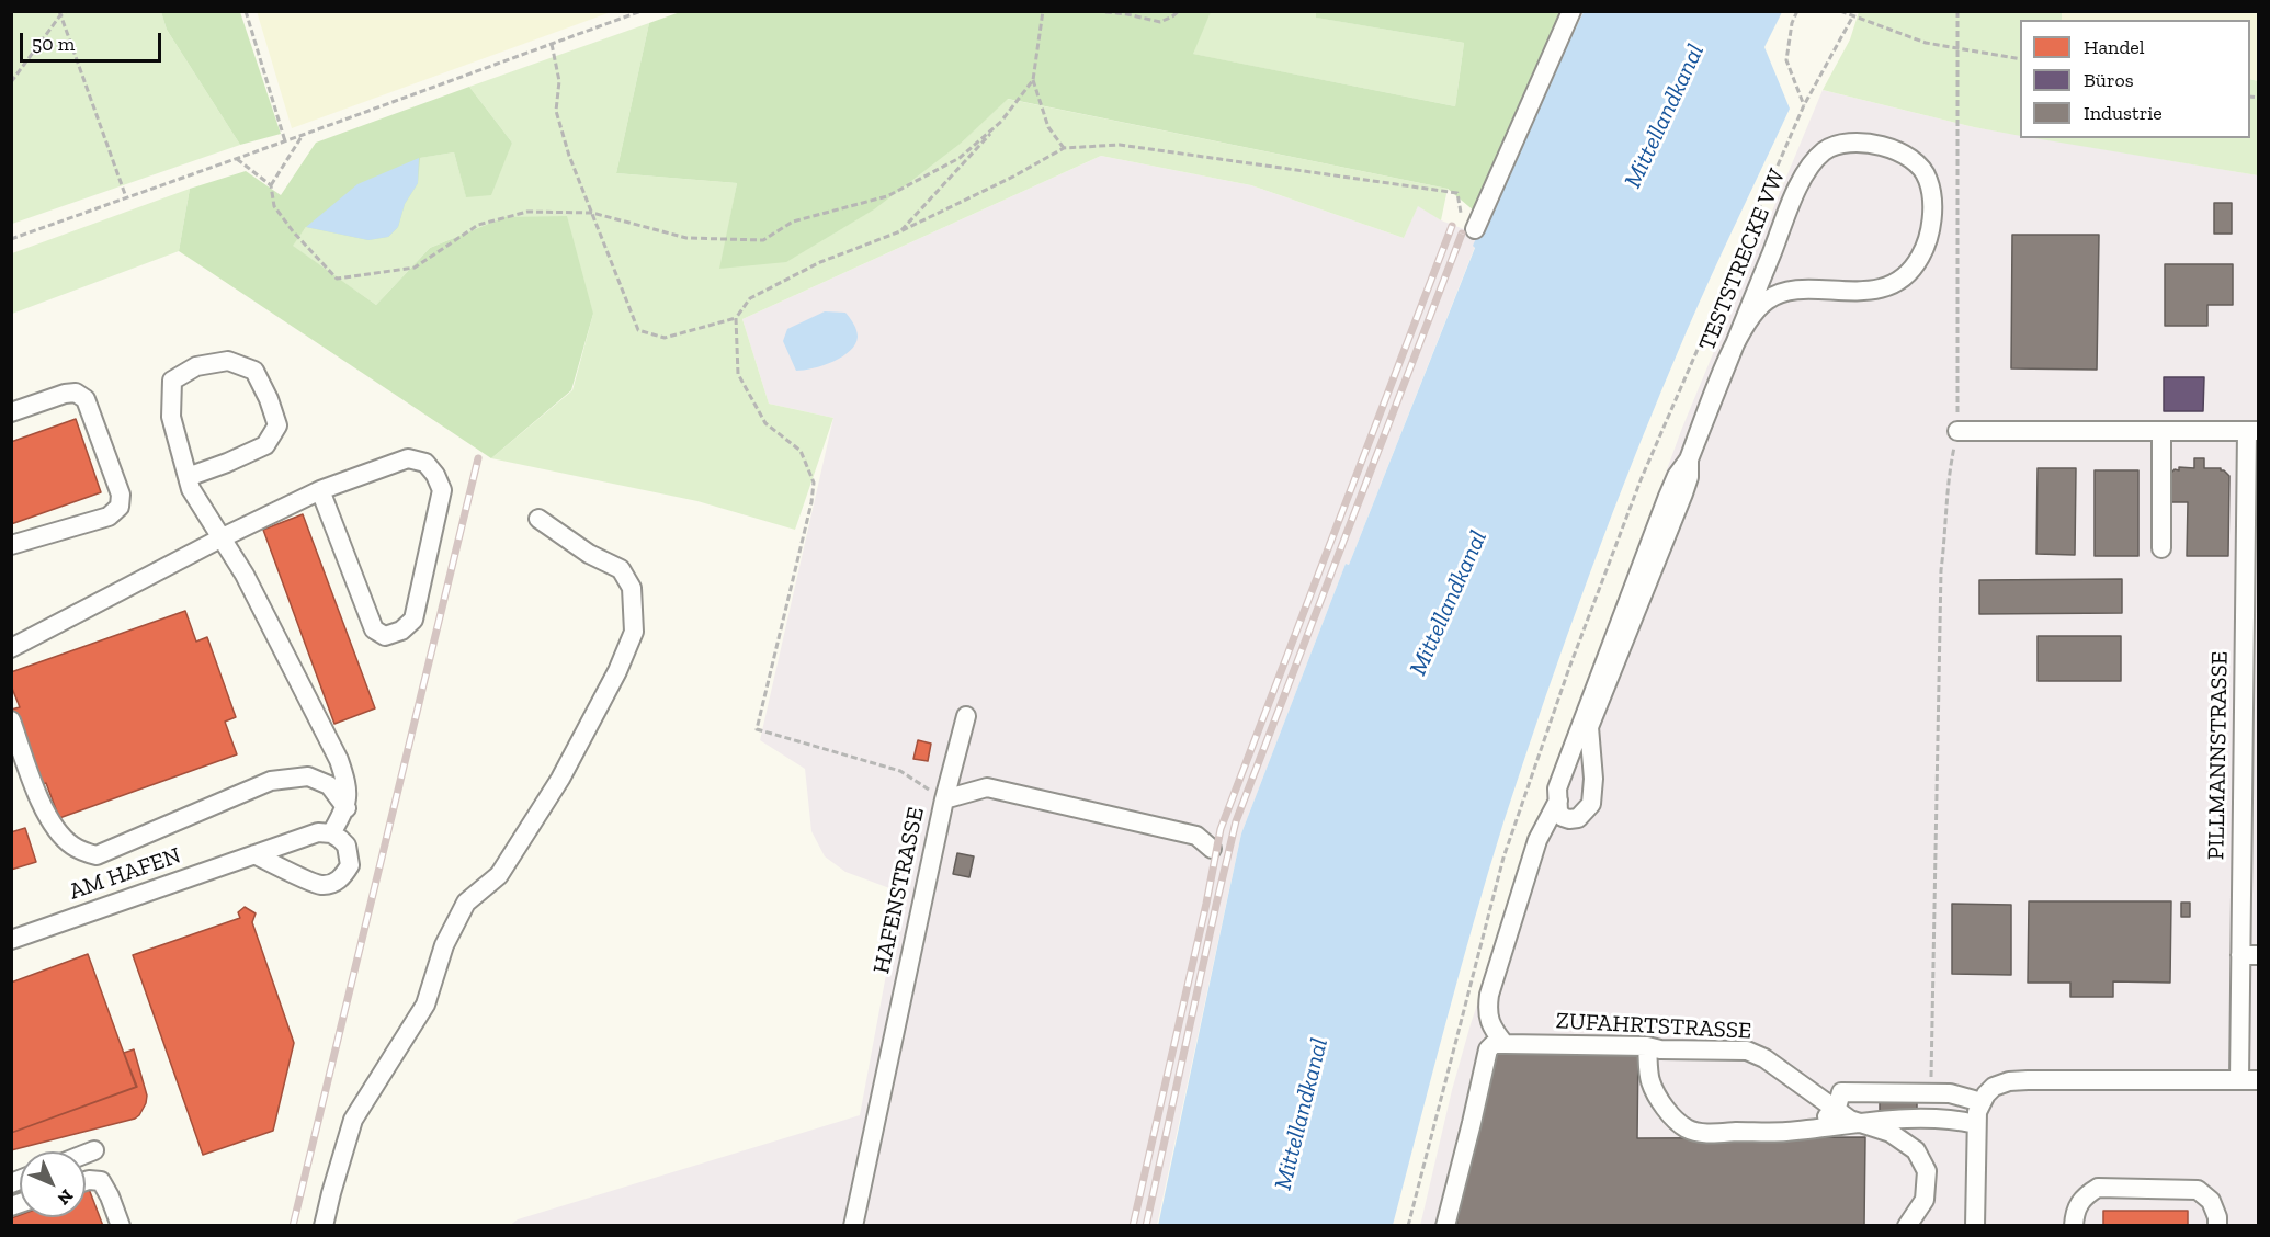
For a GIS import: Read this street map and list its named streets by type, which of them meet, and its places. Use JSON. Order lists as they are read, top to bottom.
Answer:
{
  "streets": {
    "street": [
      "TESTSTRECKE VW",
      "PILLMANNSTRASSE",
      "AM HAFEN",
      "HAFENSTRASSE",
      "ZUFAHRTSTRASSE"
    ]
  },
  "crossings": [
    ["TESTSTRECKE VW", "ZUFAHRTSTRASSE"]
  ],
  "water": ["Mittellandkanal"],
  "legend": ["Handel", "Büros", "Industrie"],
  "scale_bar": "50 m",
  "north": "bottom right"
}
